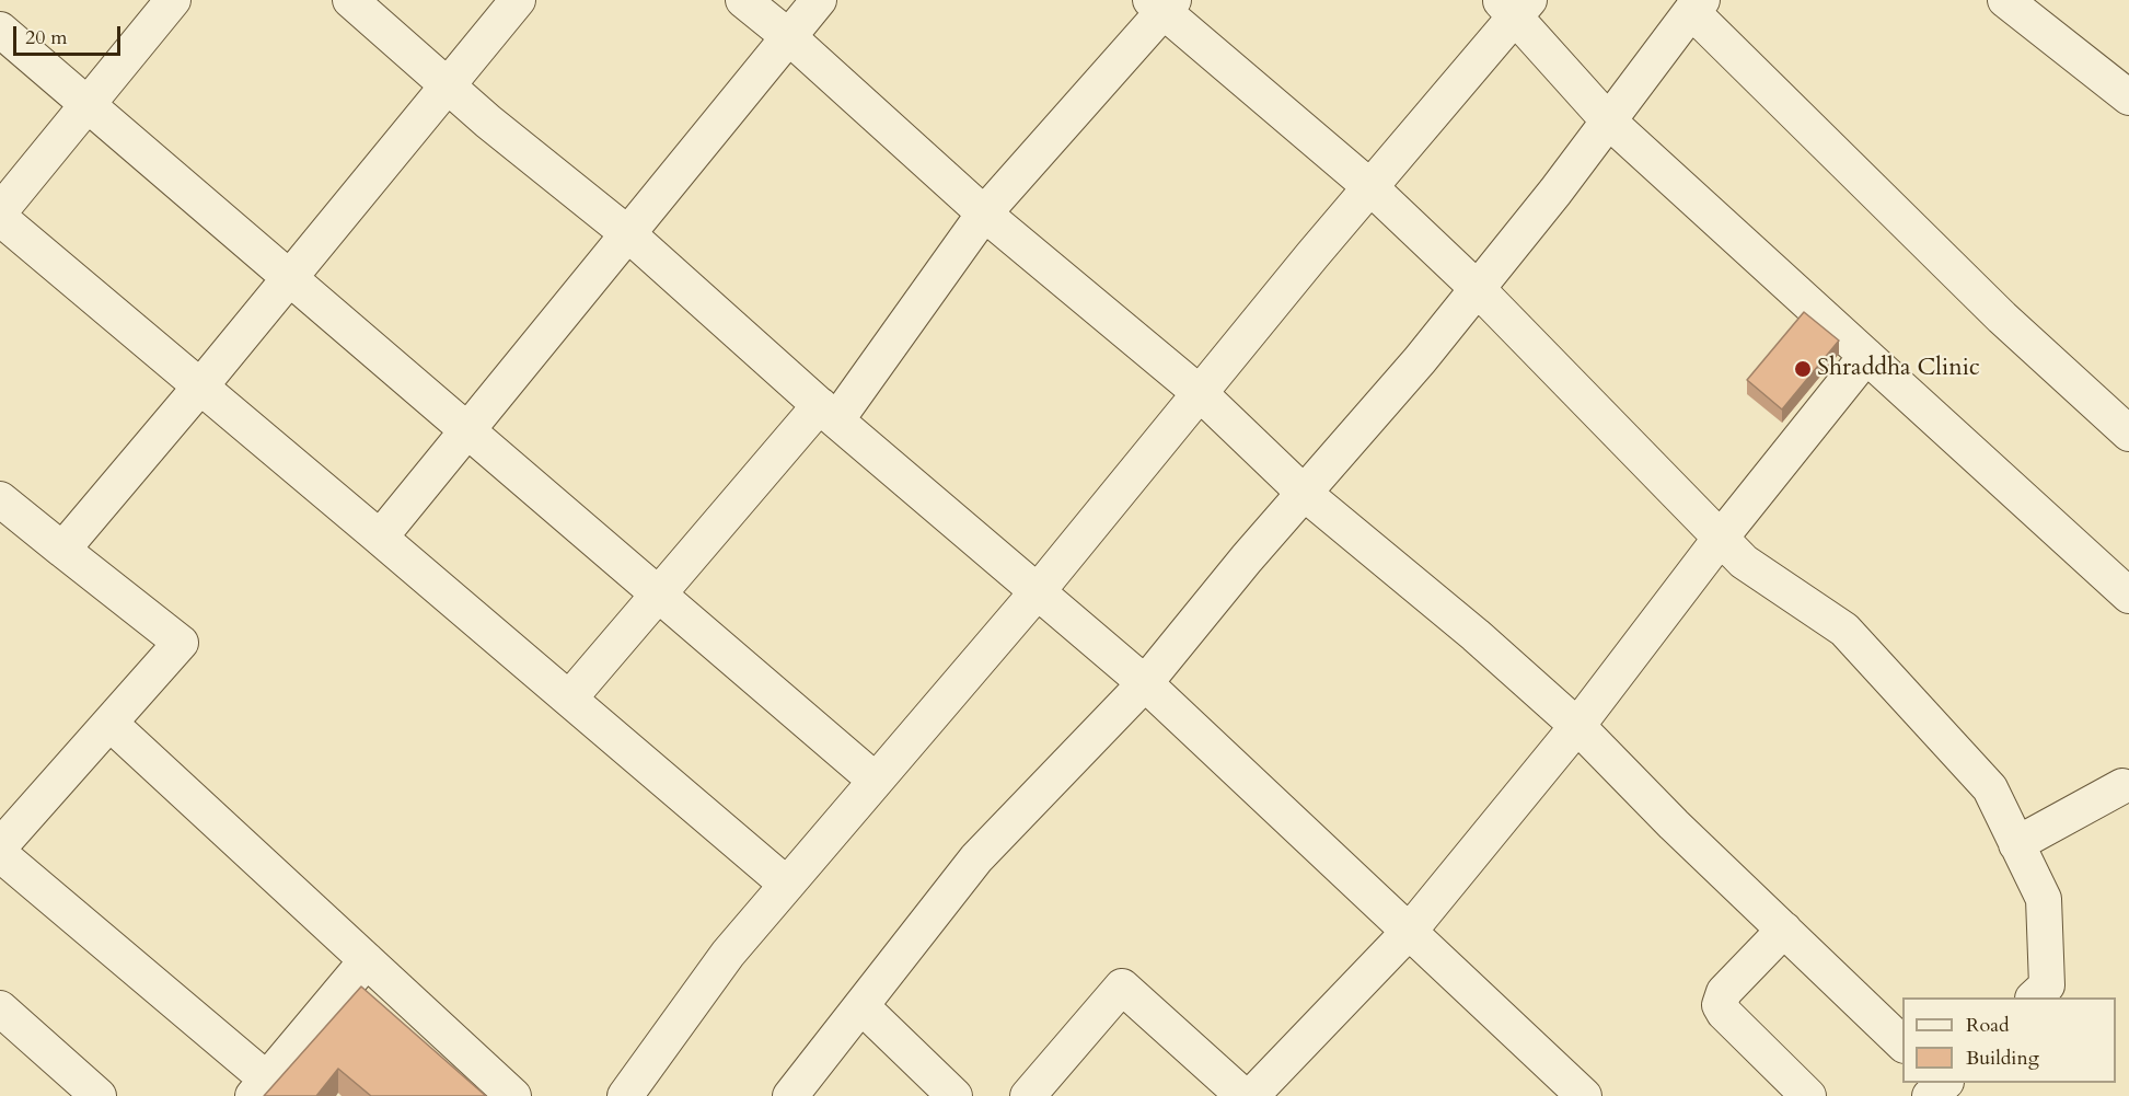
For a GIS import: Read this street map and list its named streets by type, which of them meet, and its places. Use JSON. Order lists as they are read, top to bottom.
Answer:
{
  "places": ["Shraddha Clinic"],
  "legend": ["Road", "Building"],
  "scale_bar": "20 m"
}
